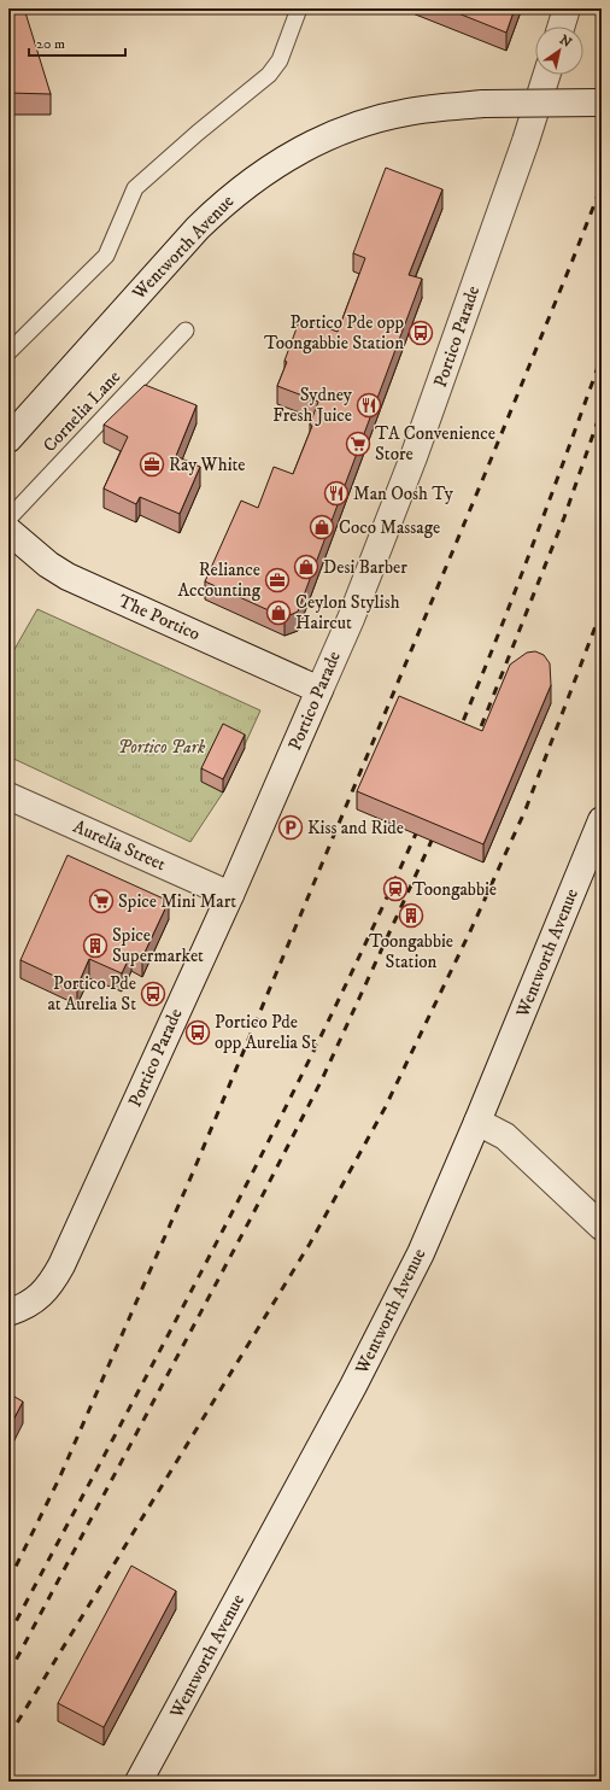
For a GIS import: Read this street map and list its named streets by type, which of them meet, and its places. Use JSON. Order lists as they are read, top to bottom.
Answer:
{
  "streets": {
    "main road": [
      "Wentworth Avenue",
      "Portico Parade",
      "The Portico",
      "Aurelia Street"
    ],
    "lane": ["Cornelia Lane"]
  },
  "crossings": [
    ["Portico Parade", "The Portico"],
    ["Portico Parade", "Aurelia Street"]
  ],
  "parks": ["Portico Park"],
  "places": {
    "bus stop": ["Portico Pde opp Toongabbie Station", "Portico Pde at Aurelia St", "Portico Pde opp Aurelia St"],
    "restaurant": ["Sydney Fresh Juice", "Man Oosh Ty"],
    "supermarket": ["TA Convenience Store", "Spice Mini Mart"],
    "office": ["Ray White", "Reliance Accounting"],
    "shop": ["Coco Massage", "Desi Barber", "Ceylon Stylish Haircut"],
    "parking": ["Kiss and Ride"],
    "station": ["Toongabbie"],
    "building": ["Toongabbie Station", "Spice Supermarket"]
  },
  "scale_bar": "20 m",
  "north": "top right"
}
